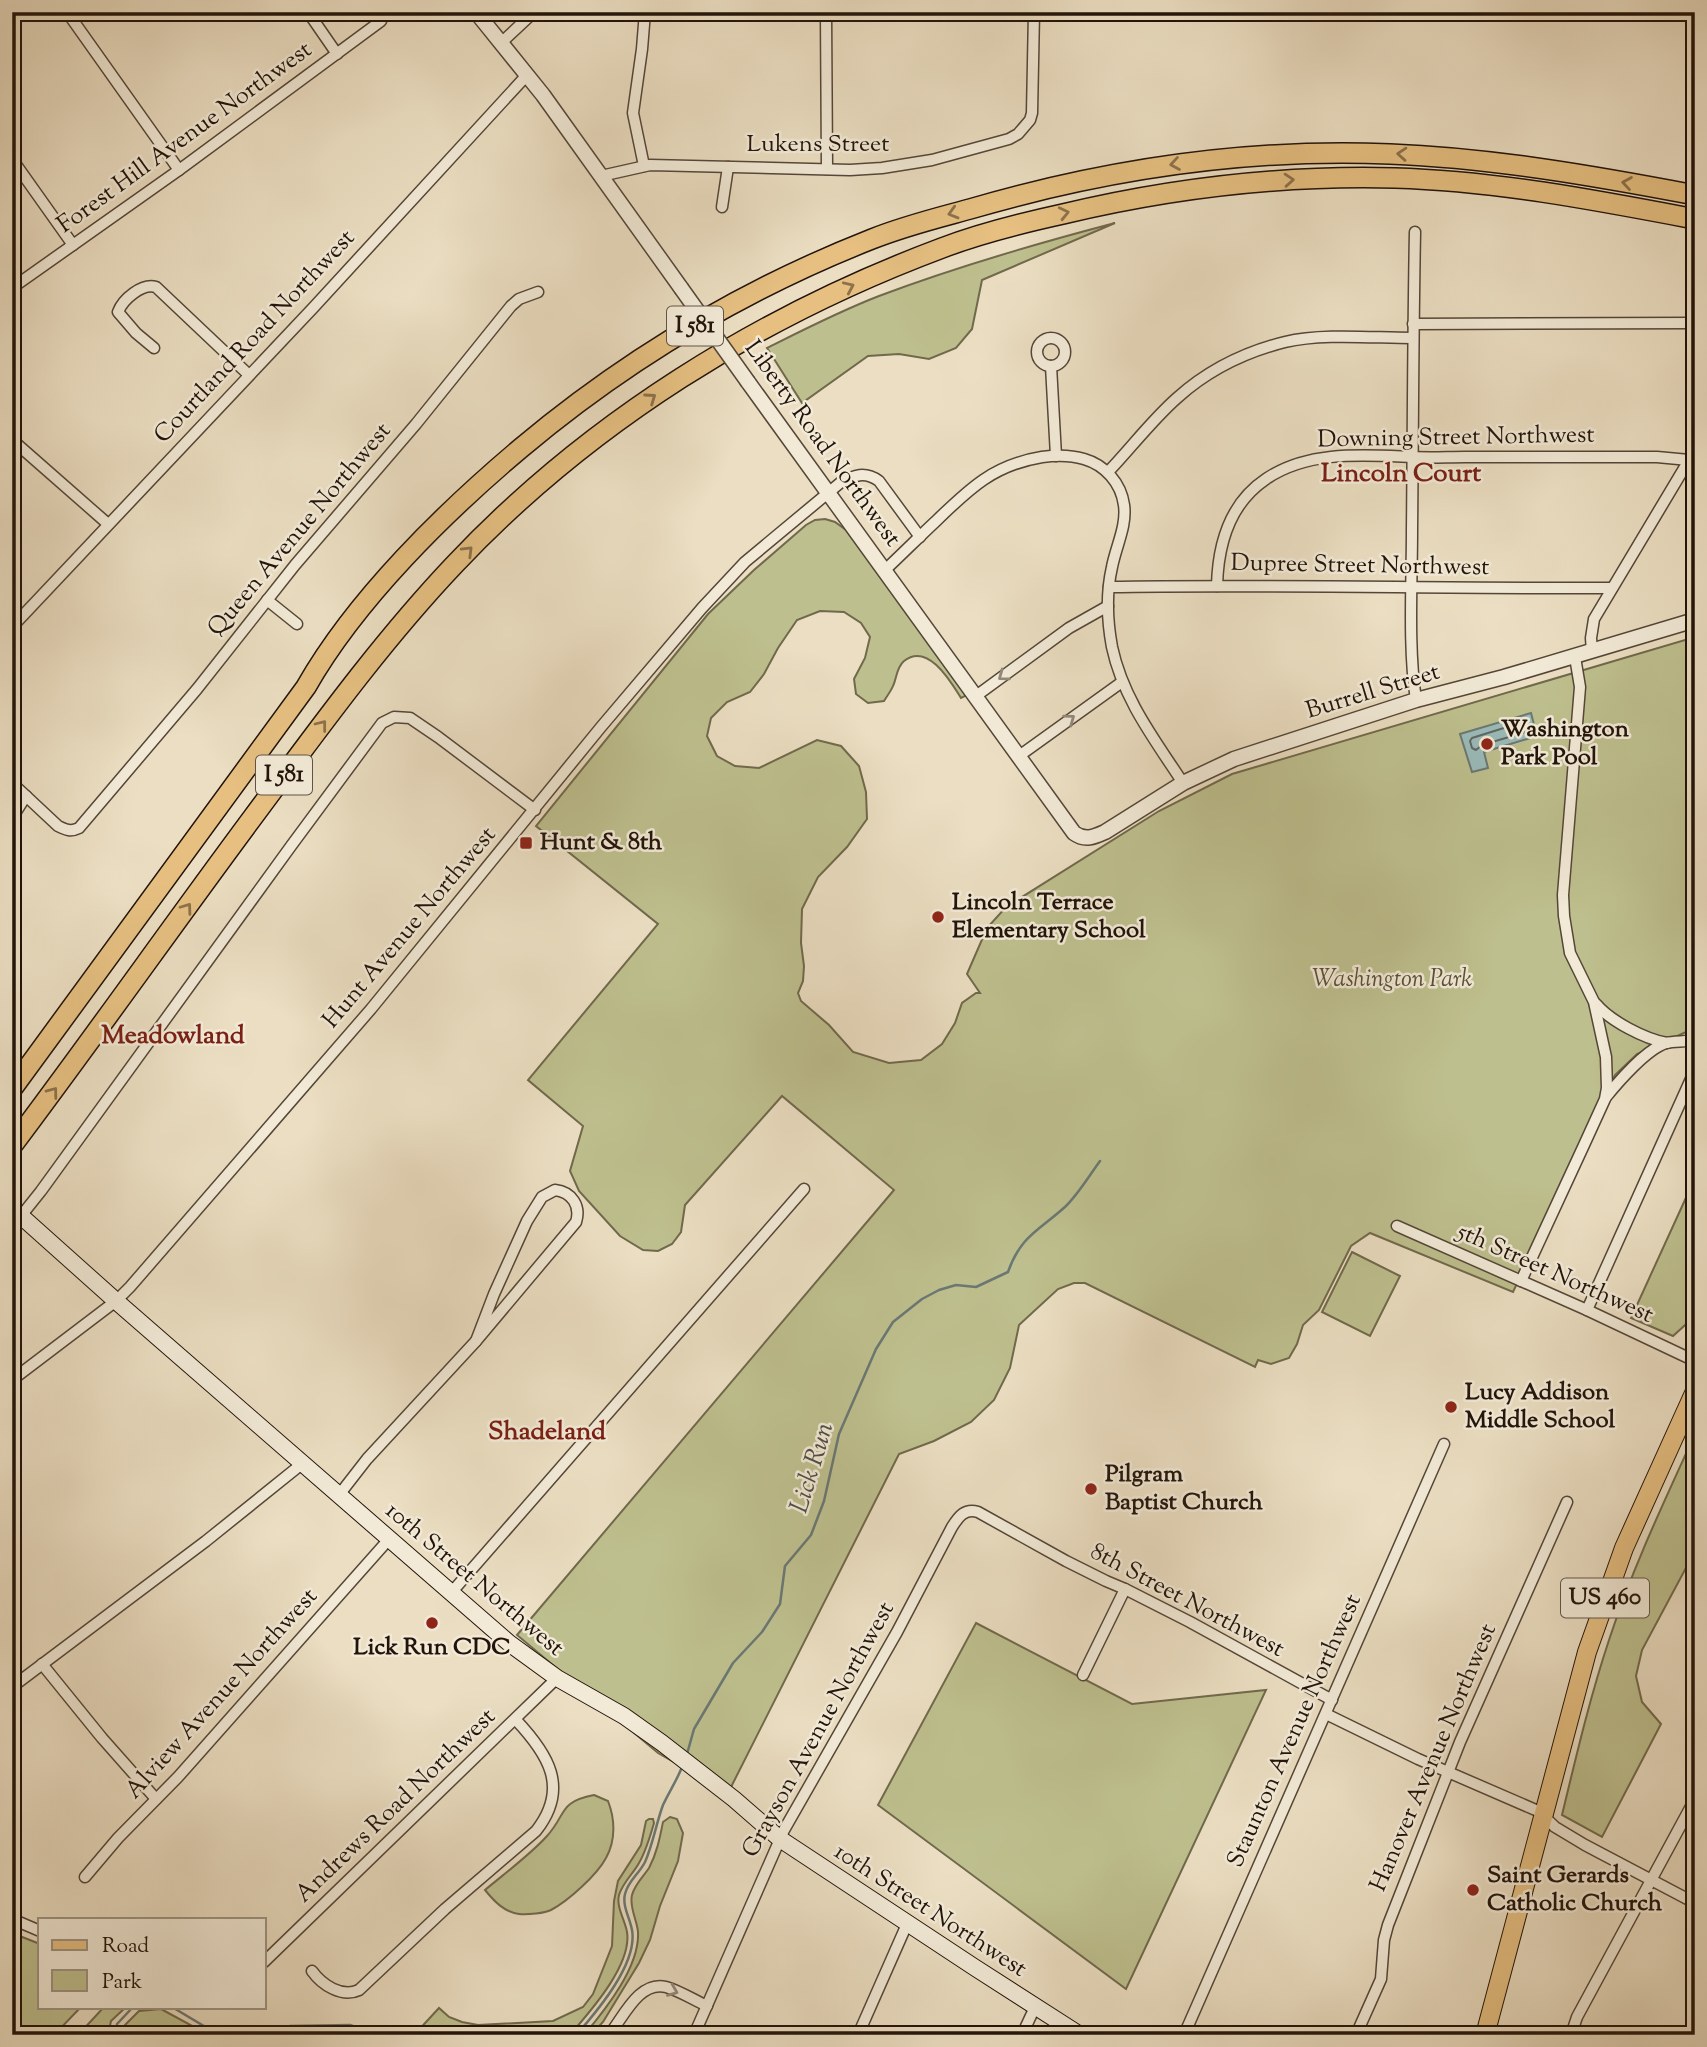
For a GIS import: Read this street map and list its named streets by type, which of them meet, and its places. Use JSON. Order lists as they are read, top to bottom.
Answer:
{
  "streets": {
    "highway": ["I 581"],
    "main road": ["10th Street Northwest", "US 460"],
    "street": [
      "Forest Hill Avenue Northwest",
      "Lukens Street",
      "Courtland Road Northwest",
      "Downing Street Northwest",
      "Liberty Road Northwest",
      "Queen Avenue Northwest",
      "Dupree Street Northwest",
      "Burrell Street",
      "Hunt Avenue Northwest",
      "5th Street Northwest",
      "8th Street Northwest",
      "Alview Avenue Northwest",
      "Grayson Avenue Northwest",
      "Staunton Avenue Northwest",
      "Hanover Avenue Northwest",
      "Andrews Road Northwest"
    ]
  },
  "crossings": [
    ["Lukens Street", "Liberty Road Northwest"],
    ["Courtland Road Northwest", "Liberty Road Northwest"],
    ["Downing Street Northwest", "Dupree Street Northwest"],
    ["Liberty Road Northwest", "Burrell Street"],
    ["Liberty Road Northwest", "Hunt Avenue Northwest"],
    ["Hunt Avenue Northwest", "10th Street Northwest"],
    ["10th Street Northwest", "Alview Avenue Northwest"],
    ["10th Street Northwest", "Grayson Avenue Northwest"],
    ["10th Street Northwest", "Andrews Road Northwest"],
    ["8th Street Northwest", "Grayson Avenue Northwest"],
    ["8th Street Northwest", "Staunton Avenue Northwest"]
  ],
  "districts": ["Lincoln Court", "Meadowland", "Shadeland"],
  "water": ["Lick Run"],
  "parks": ["Washington Park"],
  "places": {
    "other": [
      "Washington Park Pool",
      "Lincoln Terrace Elementary School",
      "Lucy Addison Middle School",
      "Pilgram Baptist Church",
      "Lick Run CDC",
      "Saint Gerards Catholic Church"
    ],
    "transit": ["Hunt & 8th"]
  },
  "legend": ["Road", "Park"]
}
